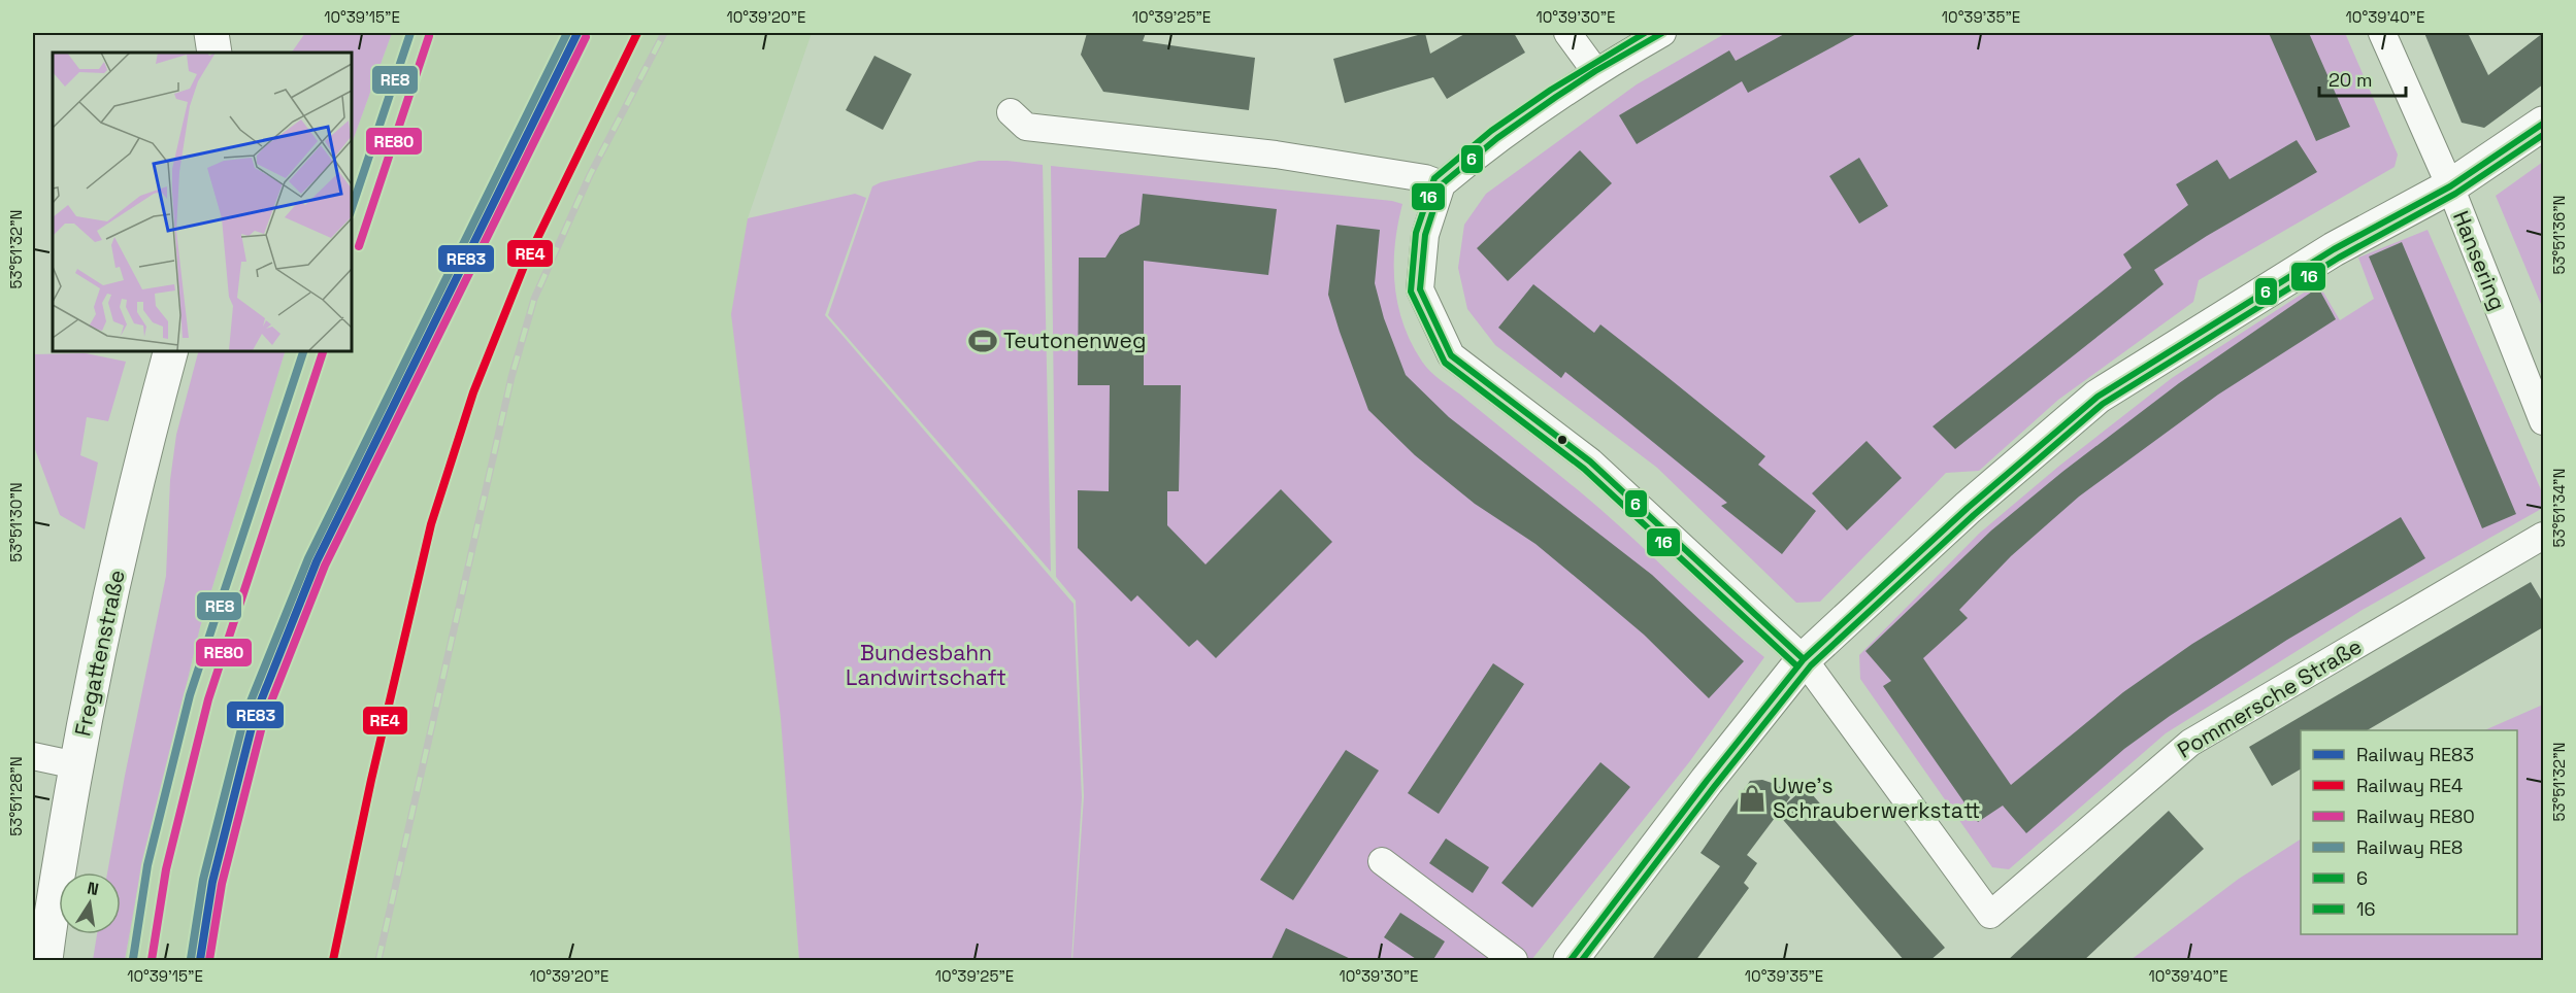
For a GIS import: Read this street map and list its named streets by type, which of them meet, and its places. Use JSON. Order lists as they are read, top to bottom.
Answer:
{
  "streets": {
    "street": ["Hansering", "Fregattenstraße", "Pommersche Straße"]
  },
  "parks": ["Bundesbahn Landwirtschaft"],
  "places": {
    "sports": ["Teutonenweg"],
    "shop": ["Uwe's Schrauberwerkstatt"]
  },
  "lines": [
    "rail line RE83",
    "rail line RE4",
    "rail line RE8",
    "transit line 6",
    "transit line 16",
    "rail line RE80"
  ],
  "legend": [
    "Railway RE83",
    "Railway RE4",
    "Railway RE80",
    "Railway RE8",
    "6",
    "16"
  ],
  "scale_bar": "20 m",
  "north": "top",
  "coordinates": [
    "10°39'15\"E",
    "10°39'20\"E",
    "10°39'25\"E",
    "10°39'30\"E",
    "10°39'35\"E",
    "10°39'40\"E",
    "53°51'36\"N",
    "53°51'32\"N",
    "53°51'34\"N",
    "53°51'30\"N",
    "53°51'28\"N"
  ]
}
